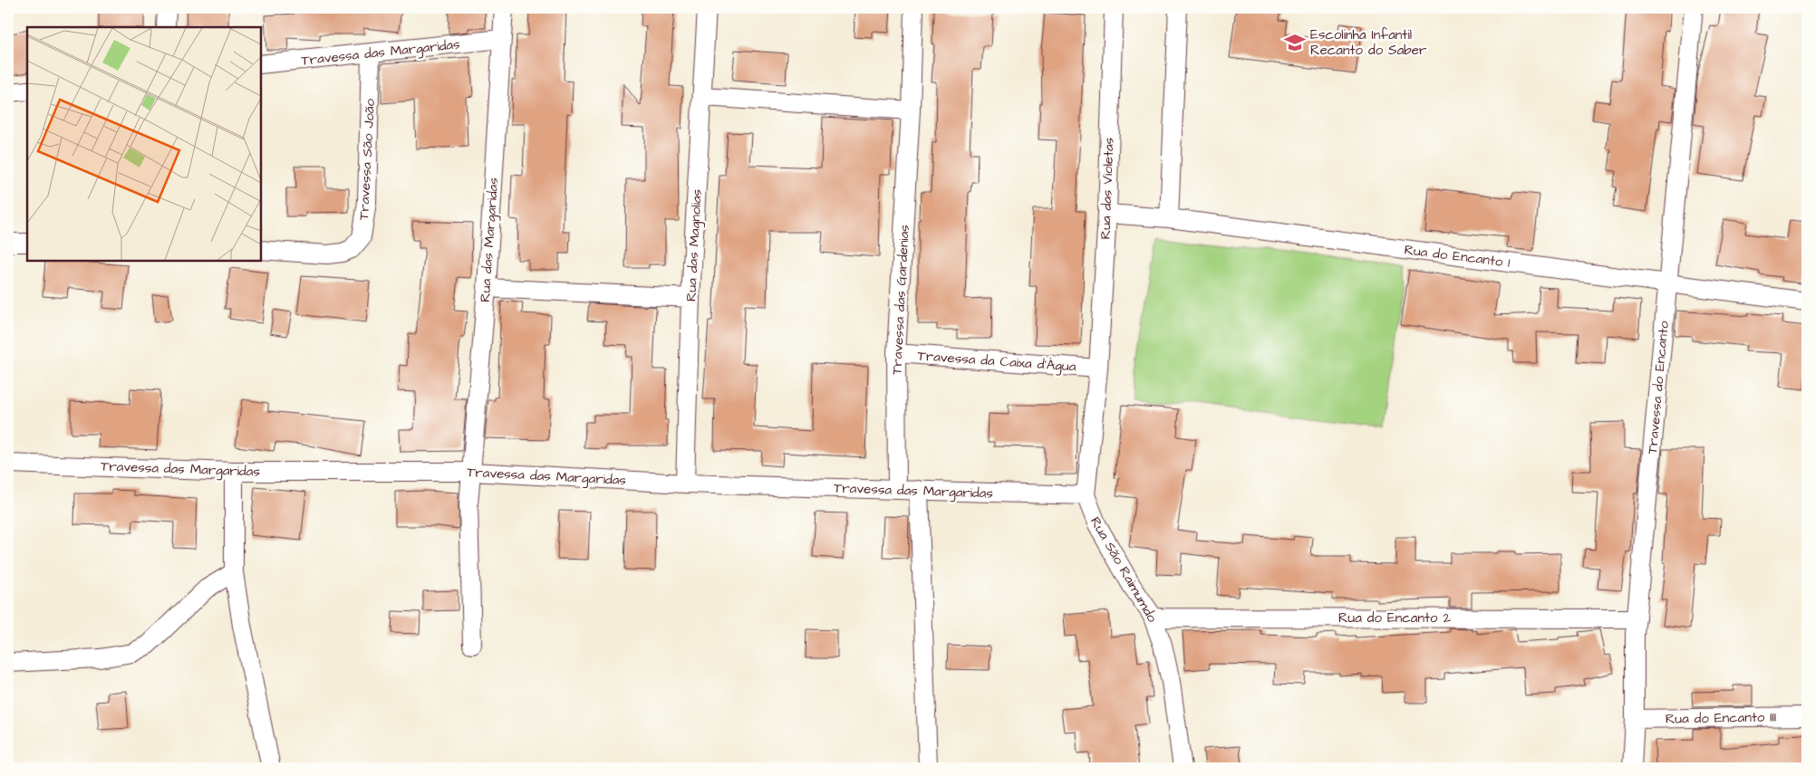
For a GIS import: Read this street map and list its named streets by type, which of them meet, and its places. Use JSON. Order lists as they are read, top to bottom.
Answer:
{
  "streets": {
    "street": [
      "Travessa das Margaridas",
      "Travessa São João",
      "Rua das Violetas",
      "Rua das Margaridas",
      "Rua das Magnolias",
      "Rua do Encanto 1",
      "Travessa das Gardenias",
      "Travessa da Caixa d'Água",
      "Travessa do Encanto",
      "Rua São Raimumdo",
      "Rua do Encanto 2",
      "Rua do Encanto III"
    ]
  },
  "crossings": [
    ["Travessa das Margaridas", "Travessa São João"],
    ["Travessa das Margaridas", "Rua das Margaridas"],
    ["Travessa das Margaridas", "Rua das Magnolias"],
    ["Travessa das Margaridas", "Travessa das Gardenias"],
    ["Travessa das Margaridas", "Rua São Raimumdo"],
    ["Rua das Violetas", "Rua do Encanto 1"],
    ["Rua das Violetas", "Travessa da Caixa d'Água"],
    ["Rua das Violetas", "Rua São Raimumdo"],
    ["Rua do Encanto 1", "Travessa do Encanto"],
    ["Travessa das Gardenias", "Travessa da Caixa d'Água"],
    ["Travessa da Caixa d'Água", "Rua São Raimumdo"],
    ["Travessa do Encanto", "Rua do Encanto 2"],
    ["Travessa do Encanto", "Rua do Encanto III"],
    ["Rua São Raimumdo", "Rua do Encanto 2"]
  ],
  "places": {
    "school or university": ["Escolinha Infantil Recanto do Saber"]
  }
}
